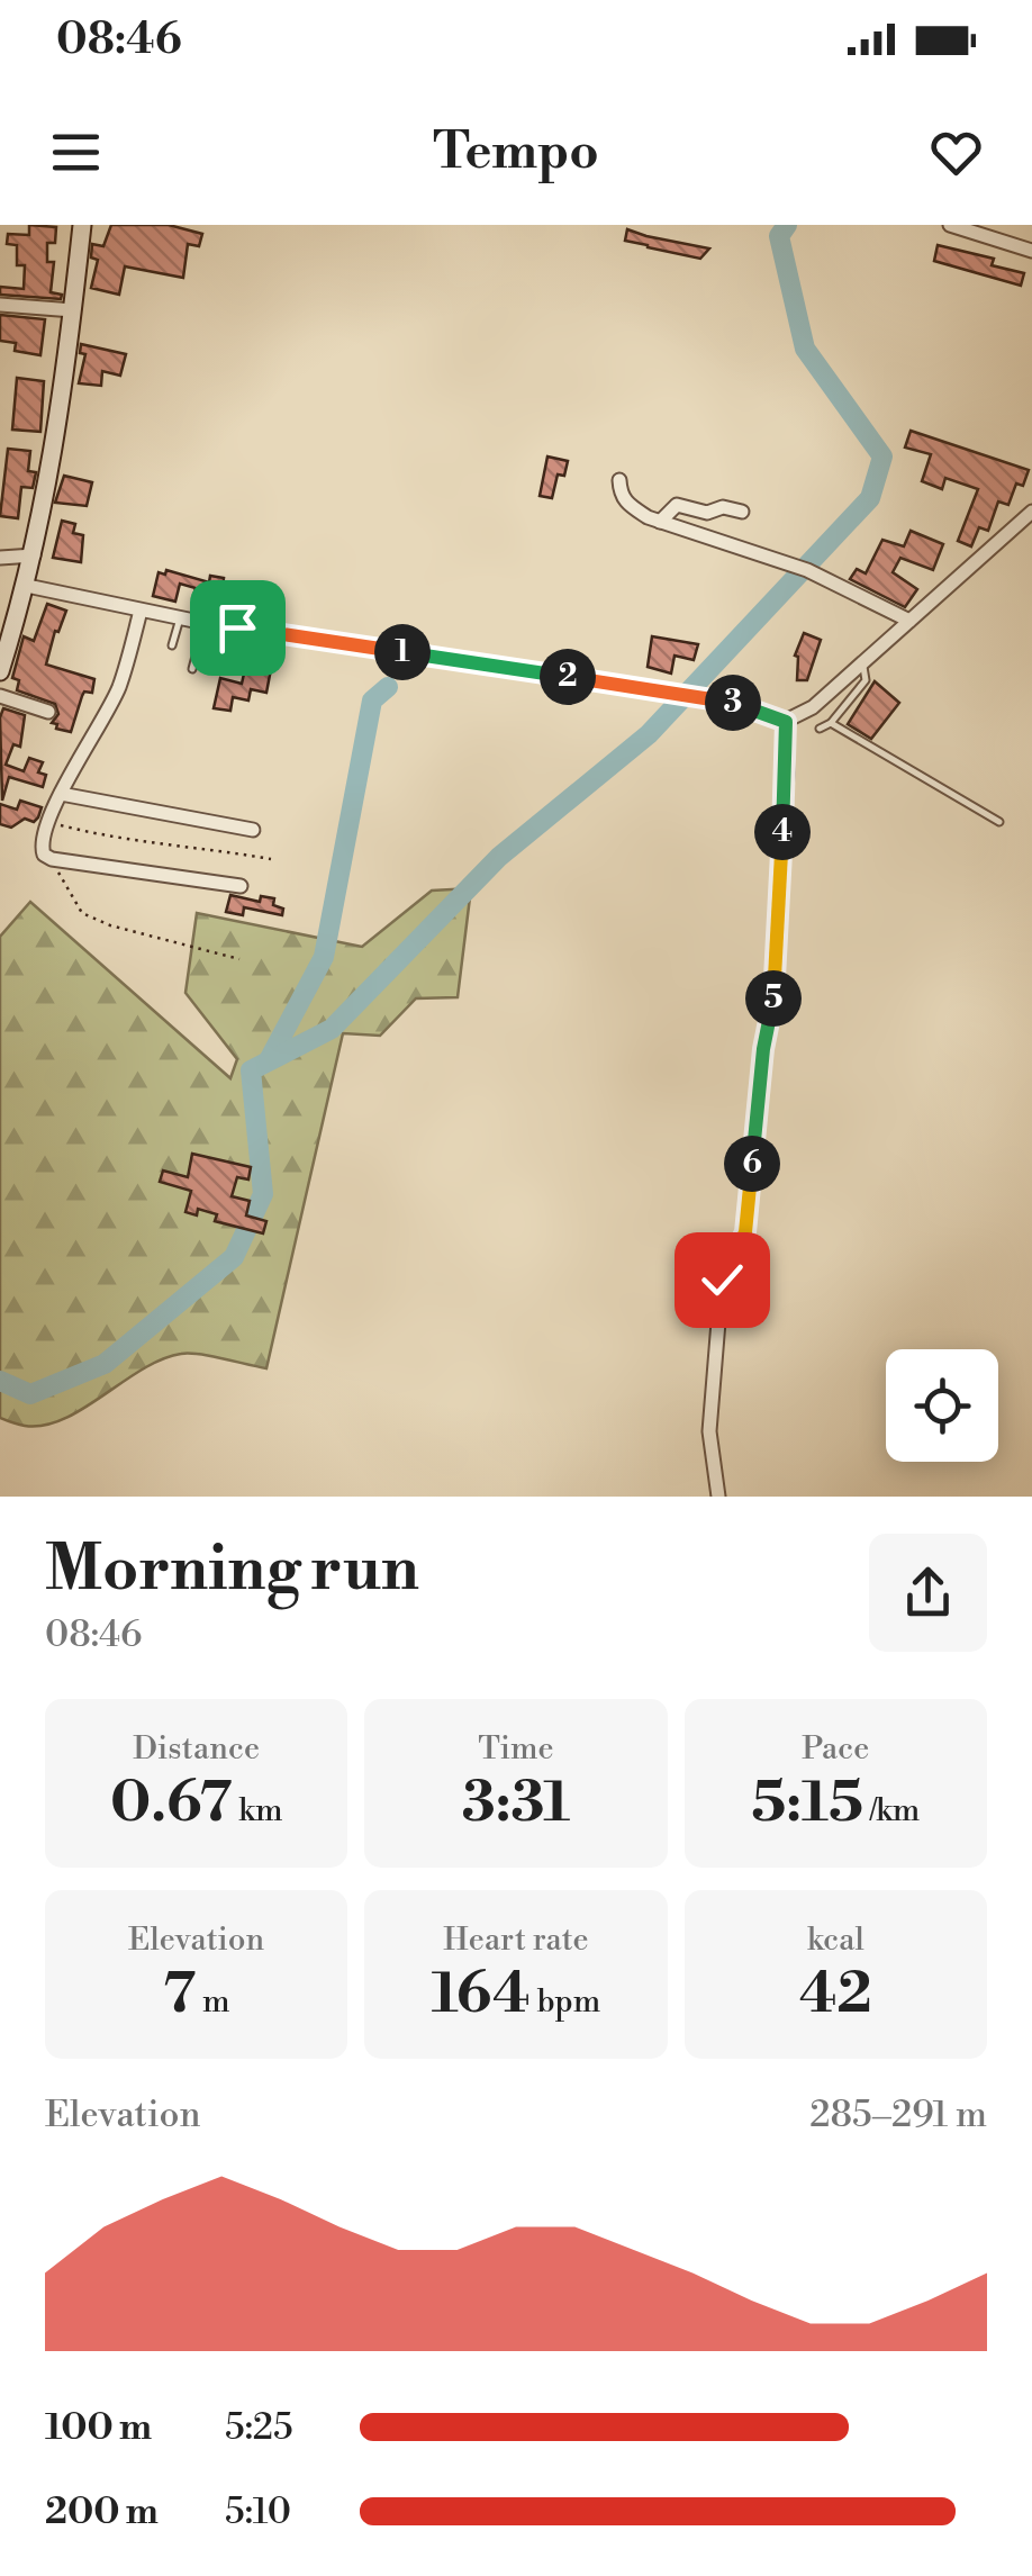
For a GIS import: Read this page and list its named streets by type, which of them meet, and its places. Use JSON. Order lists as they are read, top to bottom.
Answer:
{
  "page": {
    "status": "08:46",
    "header": "Tempo",
    "pins": [
      "1",
      "2",
      "3",
      "4",
      "5",
      "6"
    ],
    "heading": ["Morning run", "08:46"],
    "stats": [
      ["Distance", "0.67 km"],
      ["Time", "3:31"],
      ["Pace", "5:15 /km"],
      ["Elevation", "7 m"],
      ["Heart rate", "164 bpm"],
      ["kcal", "42"]
    ],
    "chart": ["Elevation", "285–291 m"],
    "list": [
      {
        "name": "100 m",
        "note": "5:25"
      },
      {
        "name": "200 m",
        "note": "5:10"
      }
    ]
  }
}
